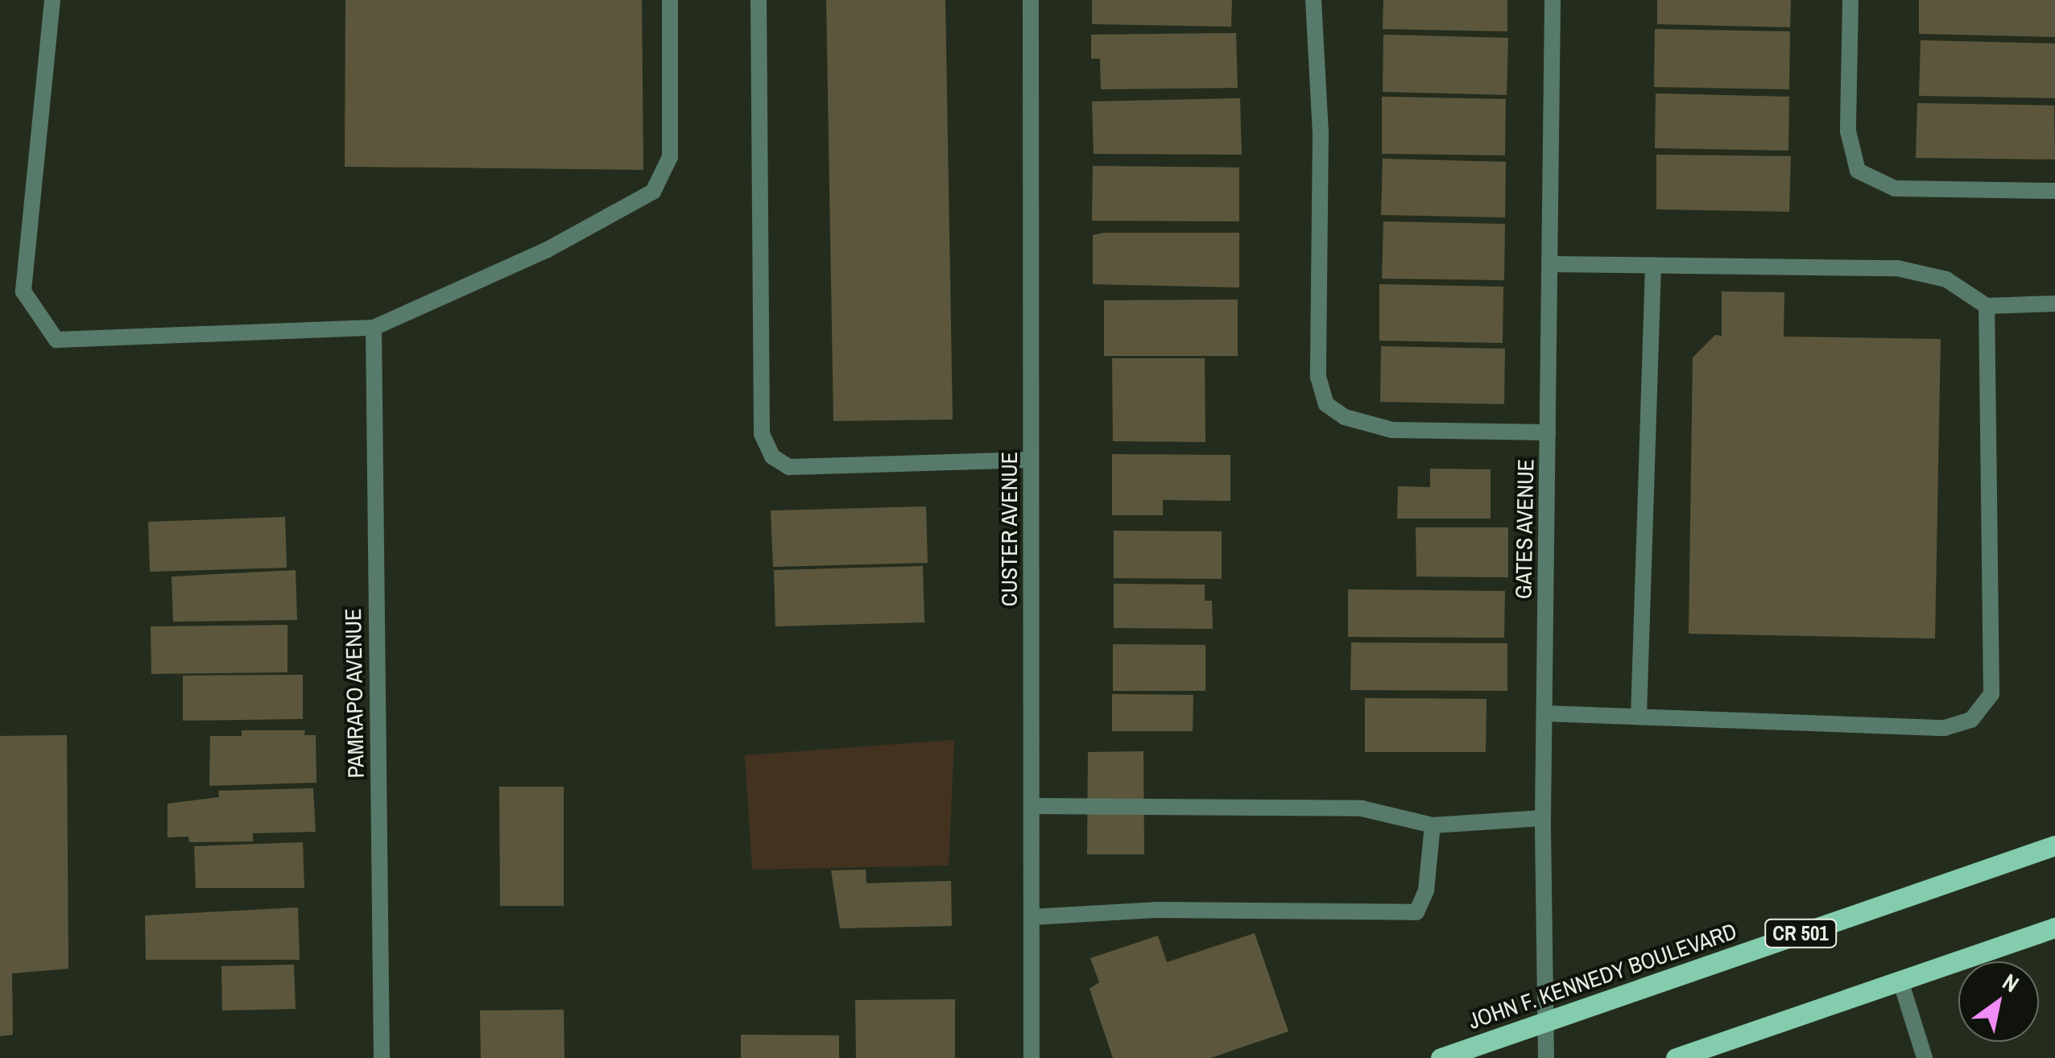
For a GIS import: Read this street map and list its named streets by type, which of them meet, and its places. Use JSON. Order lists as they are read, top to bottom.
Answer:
{
  "streets": {
    "main road": ["CR 501", "JOHN F. KENNEDY BOULEVARD"],
    "street": ["CUSTER AVENUE", "GATES AVENUE", "PAMRAPO AVENUE"]
  },
  "crossings": [
    ["GATES AVENUE", "JOHN F. KENNEDY BOULEVARD"]
  ],
  "north": "top right"
}
